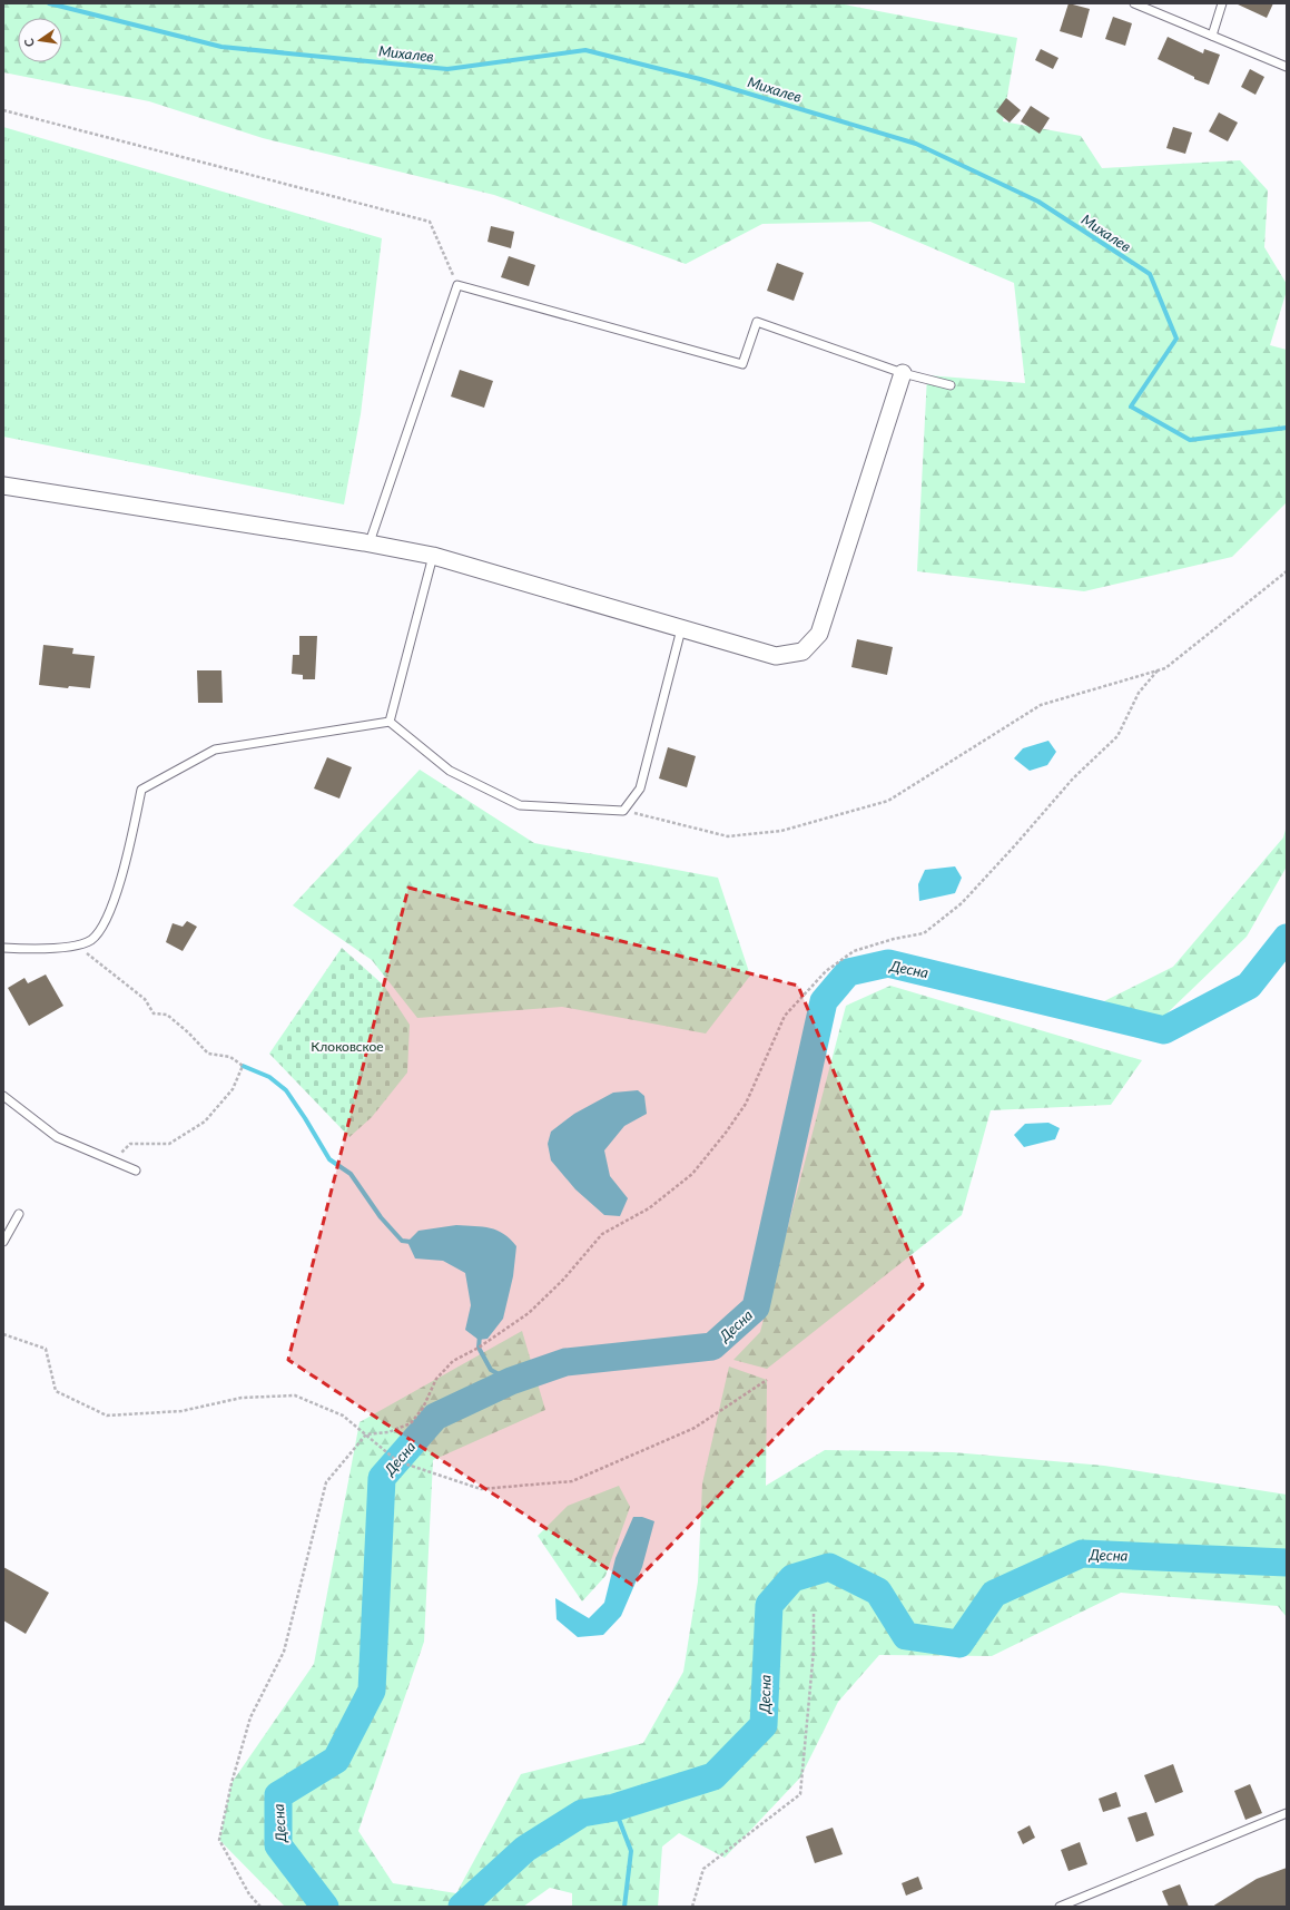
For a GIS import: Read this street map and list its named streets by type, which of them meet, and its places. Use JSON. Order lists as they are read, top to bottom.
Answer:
{
  "water": ["Михалев", "Десна"],
  "parks": ["Клоковское"],
  "north": "left"
}
